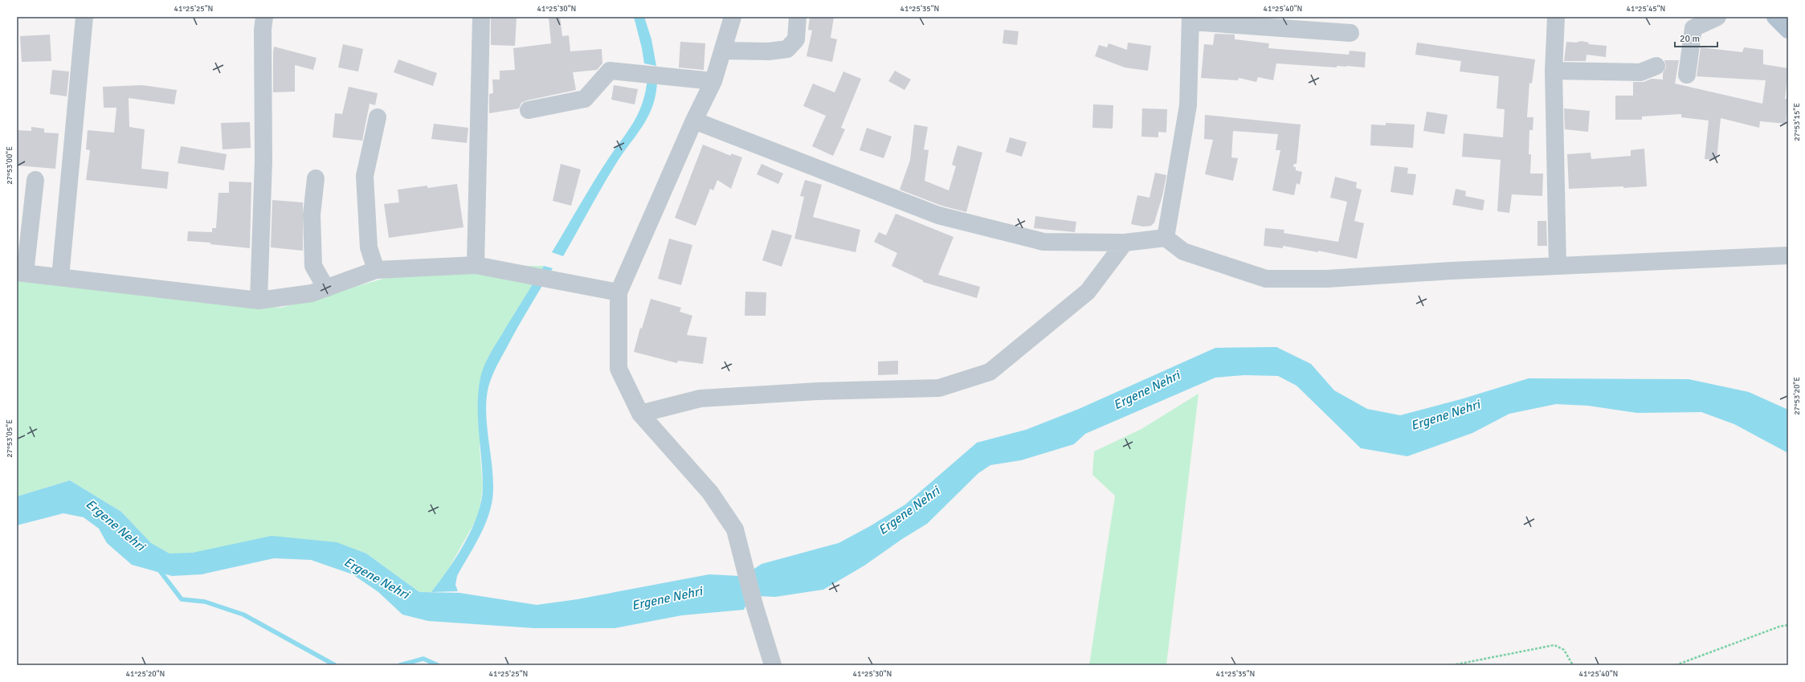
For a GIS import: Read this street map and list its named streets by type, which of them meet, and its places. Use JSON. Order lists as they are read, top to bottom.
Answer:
{
  "water": ["Ergene Nehri"],
  "scale_bar": "20 m",
  "coordinates": [
    "41°25'25\"N",
    "41°25'30\"N",
    "41°25'35\"N",
    "41°25'40\"N",
    "41°25'45\"N",
    "27°53'15\"E",
    "27°53'00\"E",
    "27°53'20\"E",
    "27°53'05\"E",
    "41°25'20\"N"
  ]
}
